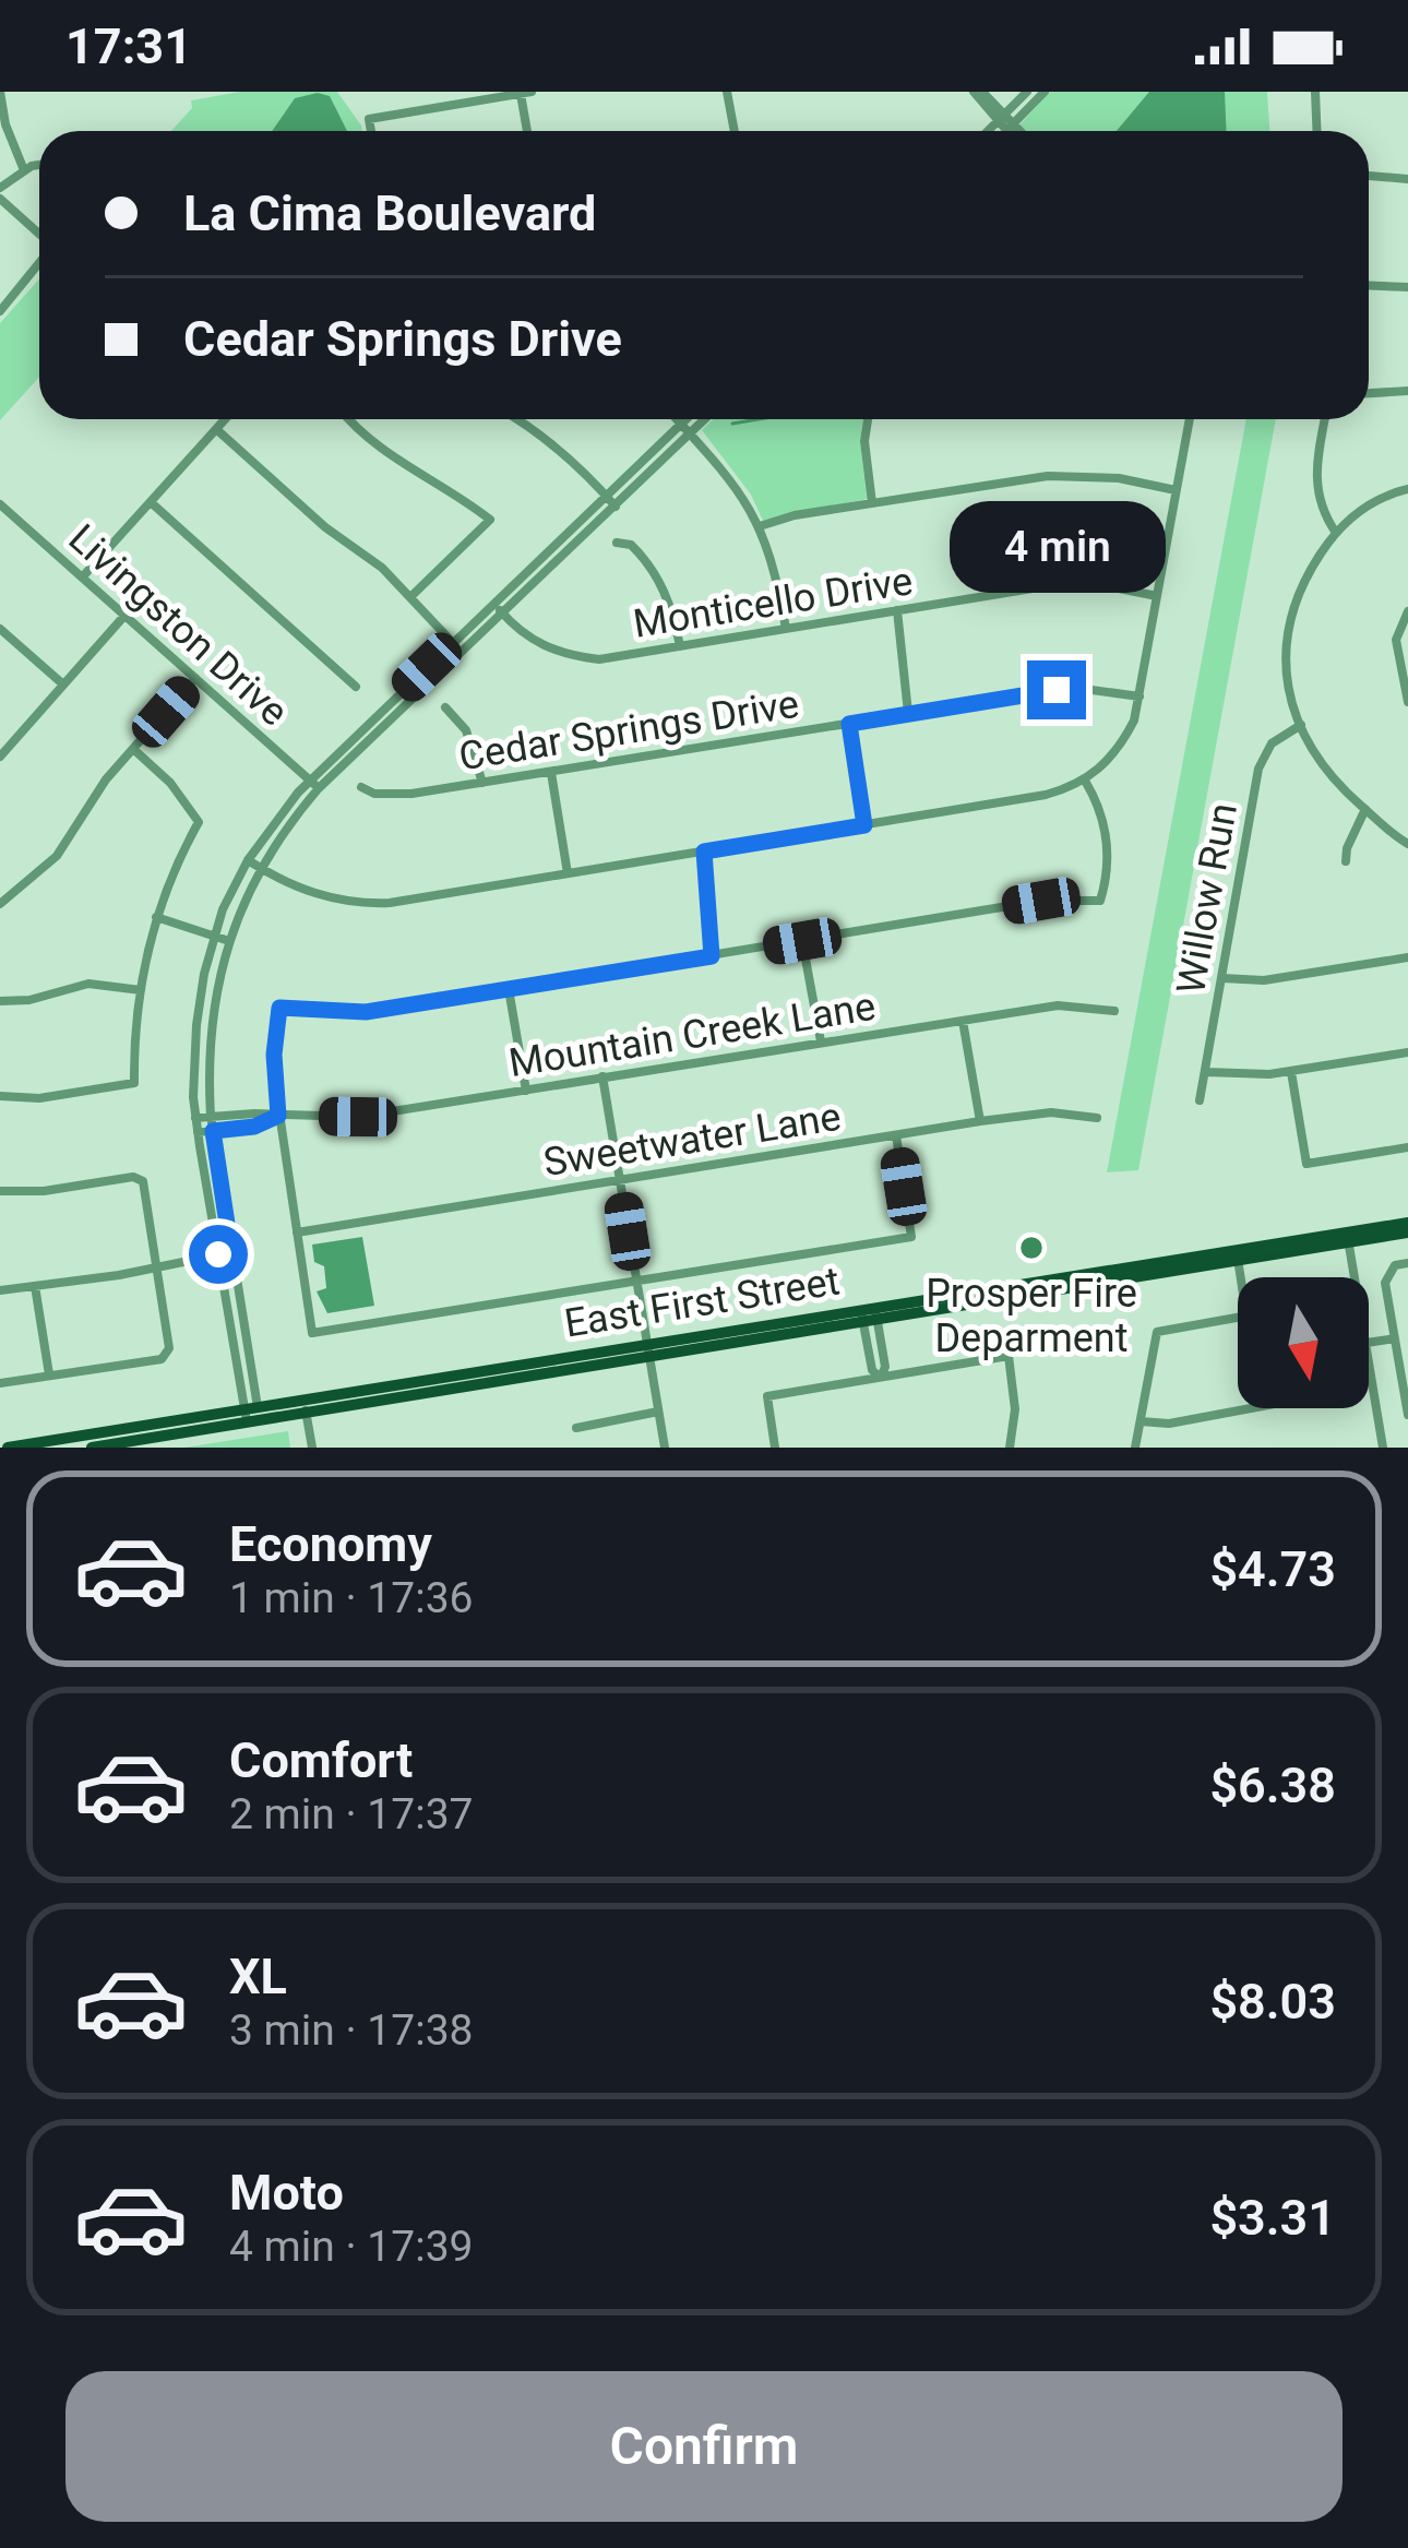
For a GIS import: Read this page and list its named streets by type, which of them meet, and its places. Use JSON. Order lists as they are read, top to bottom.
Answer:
{
  "streets": {
    "main road": ["East First Street"],
    "street": [
      "Monticello Drive",
      "Livingston Drive",
      "Cedar Springs Drive",
      "Willow Run",
      "Mountain Creek Lane",
      "Sweetwater Lane"
    ]
  },
  "places": ["Prosper Fire Deparment"],
  "north": "bottom",
  "page": {
    "status": "17:31",
    "banner": ["La Cima Boulevard", "Cedar Springs Drive"],
    "bubble": "4 min",
    "list": [
      {
        "name": "Economy",
        "note": "1 min · 17:36",
        "value": "$4.73"
      },
      {
        "name": "Comfort",
        "note": "2 min · 17:37",
        "value": "$6.38"
      },
      {
        "name": "XL",
        "note": "3 min · 17:38",
        "value": "$8.03"
      },
      {
        "name": "Moto",
        "note": "4 min · 17:39",
        "value": "$3.31"
      }
    ],
    "buttons": "Confirm"
  }
}
